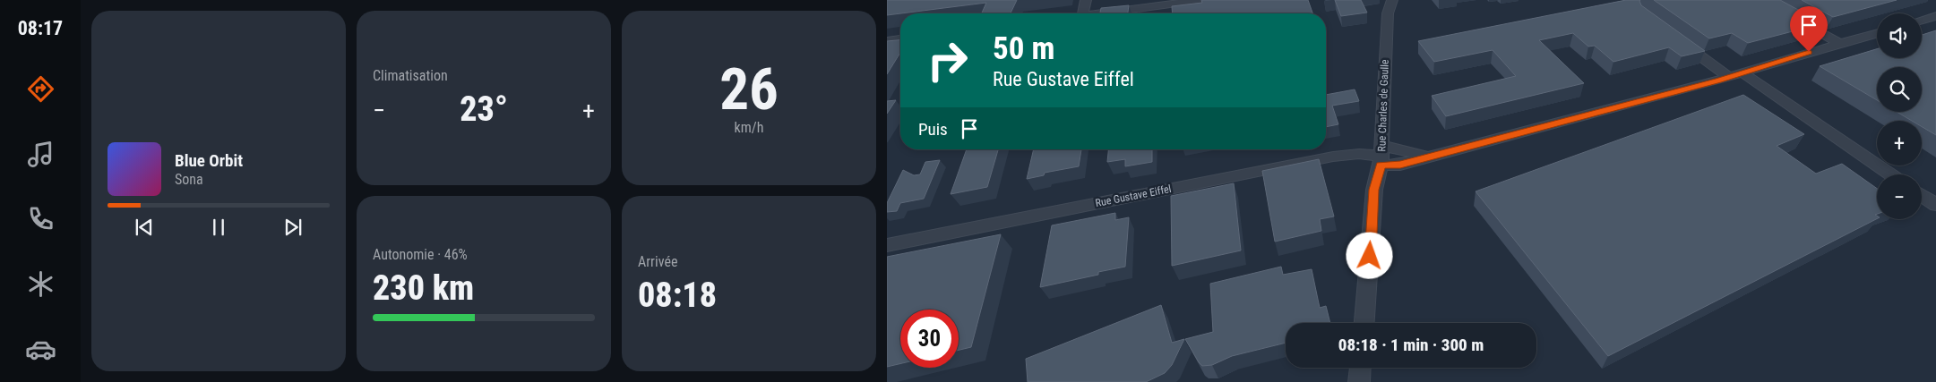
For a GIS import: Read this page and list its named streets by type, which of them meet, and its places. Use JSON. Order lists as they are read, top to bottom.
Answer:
{
  "streets": {
    "street": ["Rue Charles de Gaulle", "Rue Gustave Eiffel"]
  },
  "crossings": [
    ["Rue Charles de Gaulle", "Rue Gustave Eiffel"]
  ],
  "page": {
    "tabs": "08:17",
    "tile": [
      "Climatisation",
      ["26", "km/h"],
      ["Autonomie · 46%", "230 km"],
      ["Arrivée", "08:18"]
    ],
    "map_buttons": ["+", "−"],
    "turn": ["50 m", "Rue Gustave Eiffel"],
    "heat": ["−", "23°", "+"],
    "then": "Puis",
    "song": ["Blue Orbit", "Sona"],
    "limit": "30",
    "trip": "08:18 · 1 min · 300 m"
  }
}
